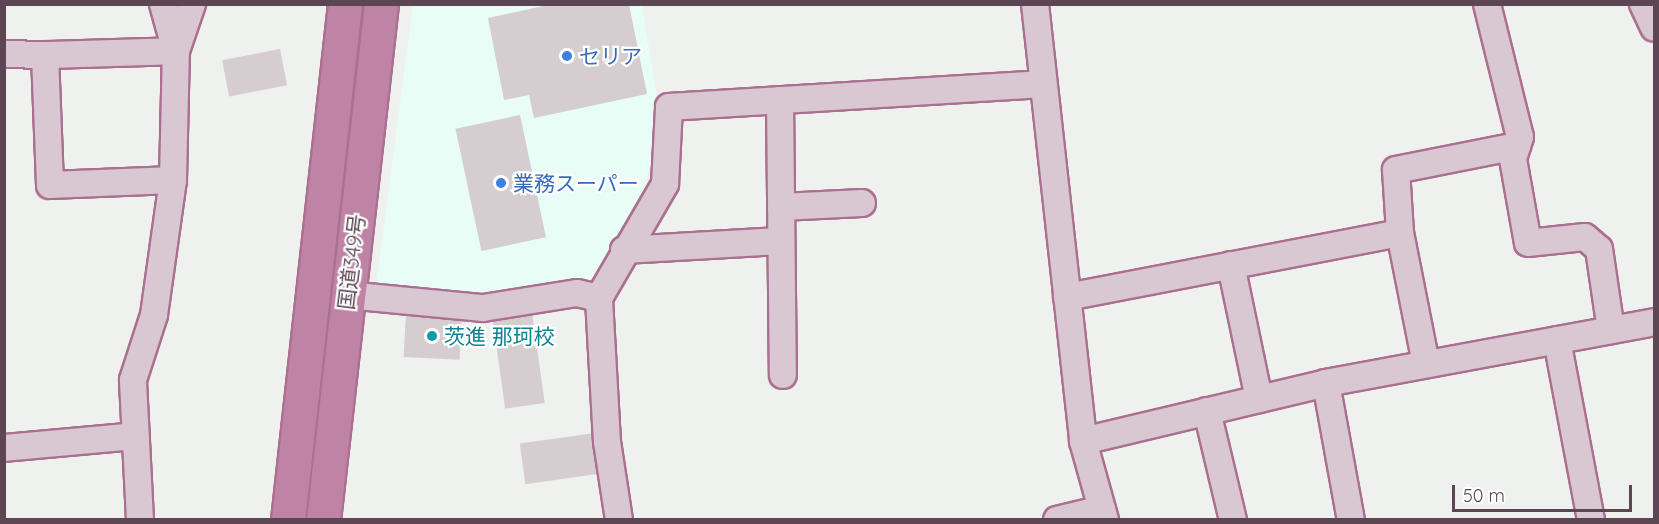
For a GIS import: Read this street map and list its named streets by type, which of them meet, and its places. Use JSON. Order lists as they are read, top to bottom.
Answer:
{
  "streets": {
    "highway": ["国道349号"]
  },
  "places": ["セリア", "業務スーパー", "茨進 那珂校"],
  "scale_bar": "50 m"
}
